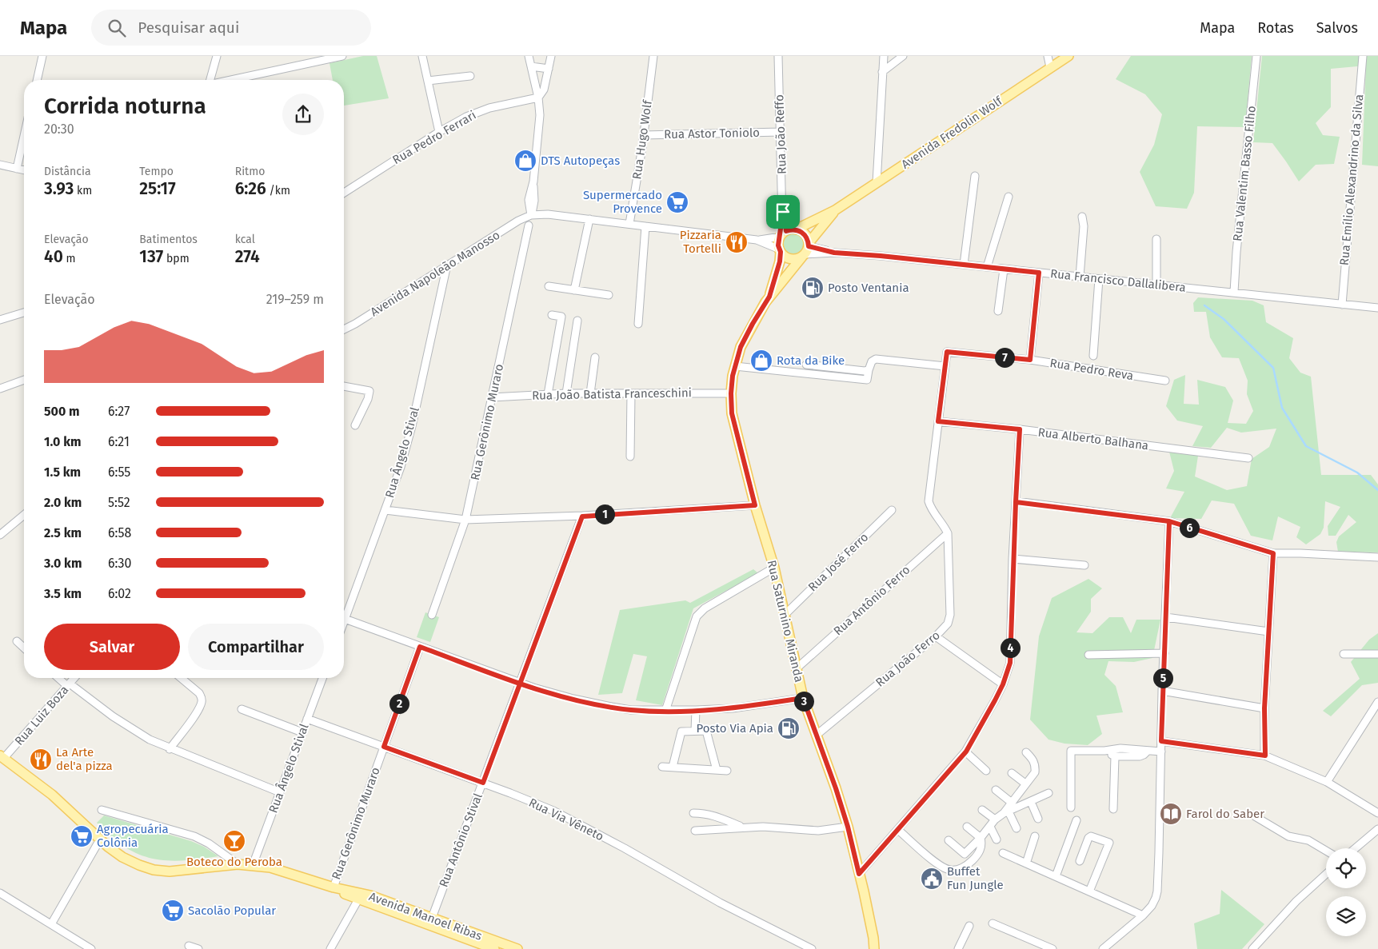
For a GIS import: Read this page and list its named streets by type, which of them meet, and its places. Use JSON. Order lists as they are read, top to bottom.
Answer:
{
  "streets": {
    "main road": ["Avenida Fredolin Wolf", "Rua Saturnino Miranda", "Avenida Manoel Ribas"],
    "street": [
      "Rua Astor Toniolo",
      "Rua João Reffo",
      "Rua Pedro Ferrari",
      "Rua Hugo Wolf",
      "Rua Valentim Basso Filho",
      "Rua Emílio Alexandrino da Silva",
      "Avenida Napoleão Manosso",
      "Rua Francisco Dallalibera",
      "Rua Pedro Reva",
      "Rua João Batista Franceschini",
      "Rua Gerônimo Muraro",
      "Rua Alberto Balhana",
      "Rua Ângelo Stival",
      "Rua José Ferro",
      "Rua Antônio Ferro",
      "Rua João Ferro",
      "Rua Luiz Boza",
      "Rua Via Vêneto",
      "Rua Antônio Stival"
    ]
  },
  "crossings": [
    ["Avenida Fredolin Wolf", "Rua João Reffo"],
    ["Avenida Fredolin Wolf", "Rua Francisco Dallalibera"],
    ["Avenida Fredolin Wolf", "Rua Saturnino Miranda"],
    ["Rua Astor Toniolo", "Rua João Reffo"],
    ["Rua Astor Toniolo", "Rua Hugo Wolf"],
    ["Rua João Reffo", "Rua Francisco Dallalibera"],
    ["Rua João Reffo", "Rua Saturnino Miranda"],
    ["Rua Valentim Basso Filho", "Rua Francisco Dallalibera"],
    ["Rua Emílio Alexandrino da Silva", "Rua Francisco Dallalibera"],
    ["Avenida Napoleão Manosso", "Rua Ângelo Stival"],
    ["Rua Francisco Dallalibera", "Rua Saturnino Miranda"],
    ["Rua João Batista Franceschini", "Rua Gerônimo Muraro"],
    ["Rua João Batista Franceschini", "Rua Saturnino Miranda"],
    ["Rua Gerônimo Muraro", "Rua Via Vêneto"],
    ["Rua Gerônimo Muraro", "Avenida Manoel Ribas"],
    ["Rua Ângelo Stival", "Rua Via Vêneto"],
    ["Rua Ângelo Stival", "Avenida Manoel Ribas"],
    ["Rua José Ferro", "Rua Saturnino Miranda"],
    ["Rua Antônio Ferro", "Rua Saturnino Miranda"],
    ["Rua Antônio Ferro", "Rua João Ferro"],
    ["Rua Saturnino Miranda", "Rua João Ferro"],
    ["Rua Luiz Boza", "Avenida Manoel Ribas"],
    ["Rua Via Vêneto", "Rua Antônio Stival"],
    ["Rua Antônio Stival", "Avenida Manoel Ribas"]
  ],
  "places": {
    "shop": ["DTS Autopeças", "Rota da Bike"],
    "supermarket": ["Supermercado Provence", "Agropecuária Colônia", "Sacolão Popular"],
    "restaurant": ["Pizzaria Tortelli", "La Arte del'a pizza"],
    "fuel station": ["Posto Ventania", "Posto Via Apia"],
    "library": ["Farol do Saber"],
    "bar": ["Boteco do Peroba"],
    "public building": ["Buffet Fun Jungle"]
  },
  "page": {
    "header": "Mapa",
    "search": "Pesquisar aqui",
    "nav": ["Mapa", "Rotas", "Salvos"],
    "heading": ["Corrida noturna", "20:30"],
    "stats": [
      ["Distância", "3.93 km"],
      ["Tempo", "25:17"],
      ["Ritmo", "6:26 /km"],
      ["Elevação", "40 m"],
      ["Batimentos", "137 bpm"],
      ["kcal", "274"]
    ],
    "chart": ["Elevação", "219–259 m"],
    "pins": [
      "7",
      "1",
      "6",
      "4",
      "5",
      "3",
      "2"
    ],
    "list": [
      {
        "name": "500 m",
        "note": "6:27"
      },
      {
        "name": "1.0 km",
        "note": "6:21"
      },
      {
        "name": "1.5 km",
        "note": "6:55"
      },
      {
        "name": "2.0 km",
        "note": "5:52"
      },
      {
        "name": "2.5 km",
        "note": "6:58"
      },
      {
        "name": "3.0 km",
        "note": "6:30"
      },
      {
        "name": "3.5 km",
        "note": "6:02"
      }
    ],
    "buttons": ["Salvar", "Compartilhar"]
  }
}
